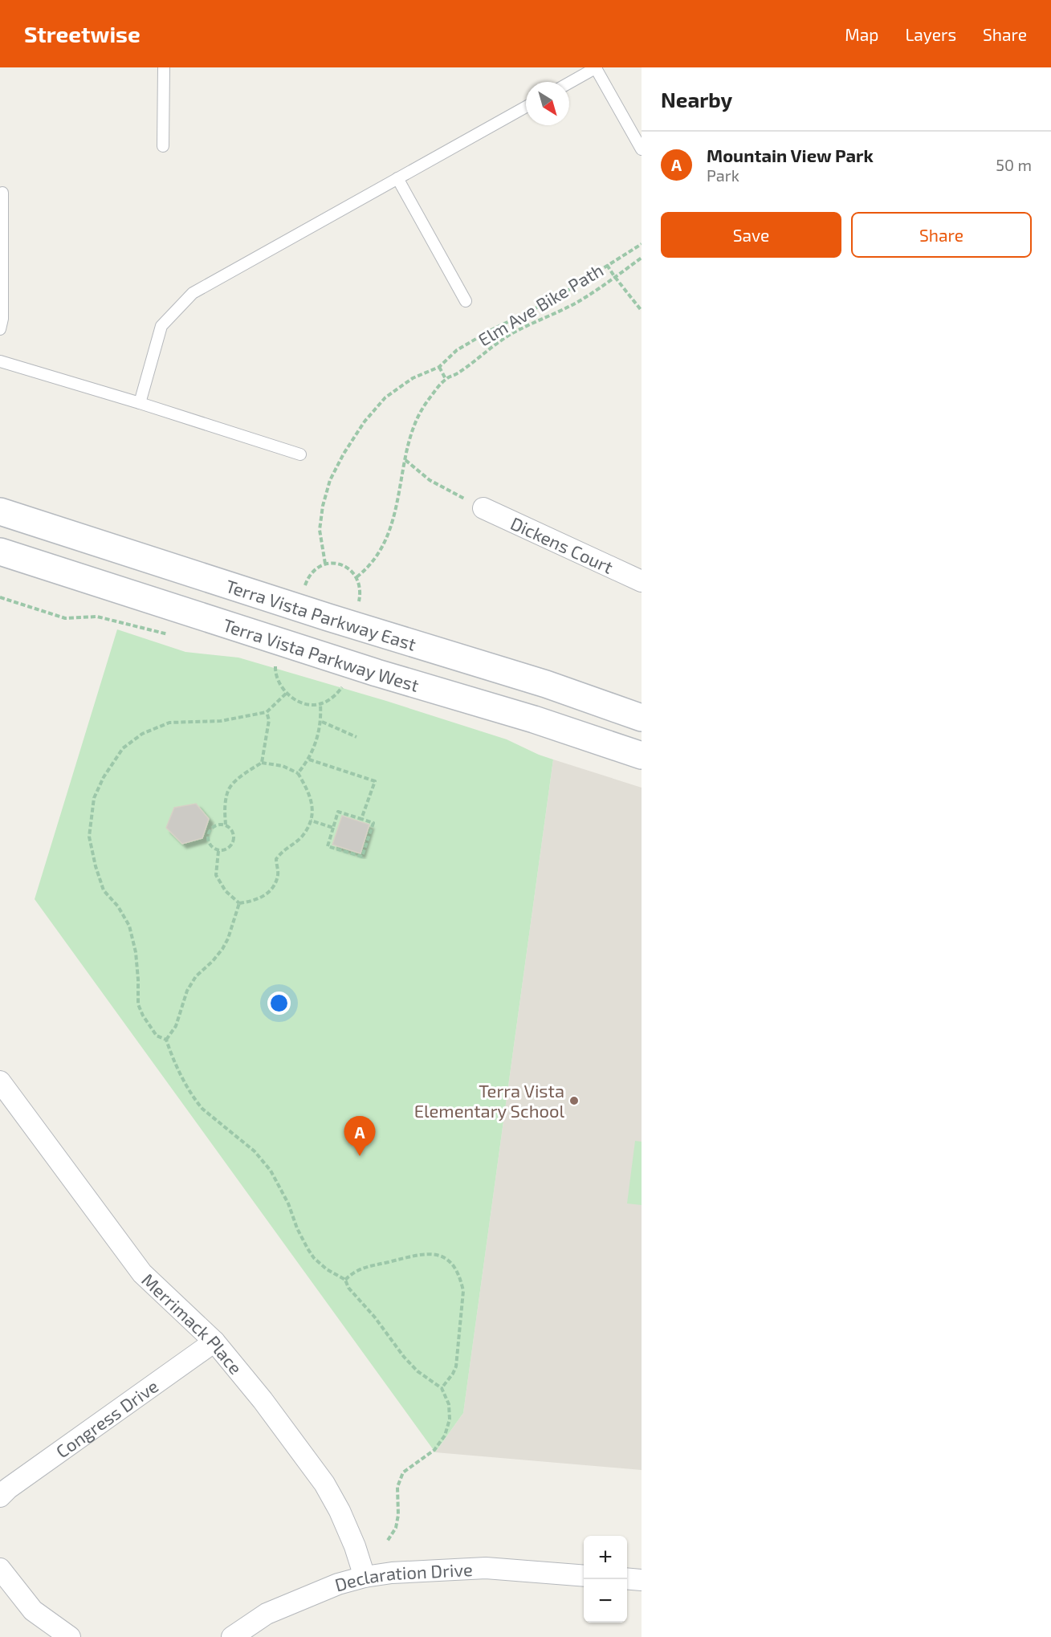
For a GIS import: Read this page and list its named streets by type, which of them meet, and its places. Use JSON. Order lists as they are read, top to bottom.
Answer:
{
  "streets": {
    "street": [
      "Dickens Court",
      "Terra Vista Parkway East",
      "Terra Vista Parkway West",
      "Merrimack Place",
      "Congress Drive",
      "Declaration Drive"
    ],
    "path": ["Elm Ave Bike Path"]
  },
  "crossings": [
    ["Merrimack Place", "Congress Drive"],
    ["Merrimack Place", "Declaration Drive"]
  ],
  "places": ["Terra Vista Elementary School"],
  "north": "bottom right",
  "page": {
    "header": "Streetwise",
    "nav": ["Map", "Layers", "Share"],
    "heading": "Nearby",
    "list": [
      {
        "mark": "A",
        "name": "Mountain View Park",
        "note": "Park",
        "value": "50 m"
      }
    ],
    "buttons": ["Save", "Share"],
    "pins": "A",
    "map_buttons": ["+", "−"]
  }
}
